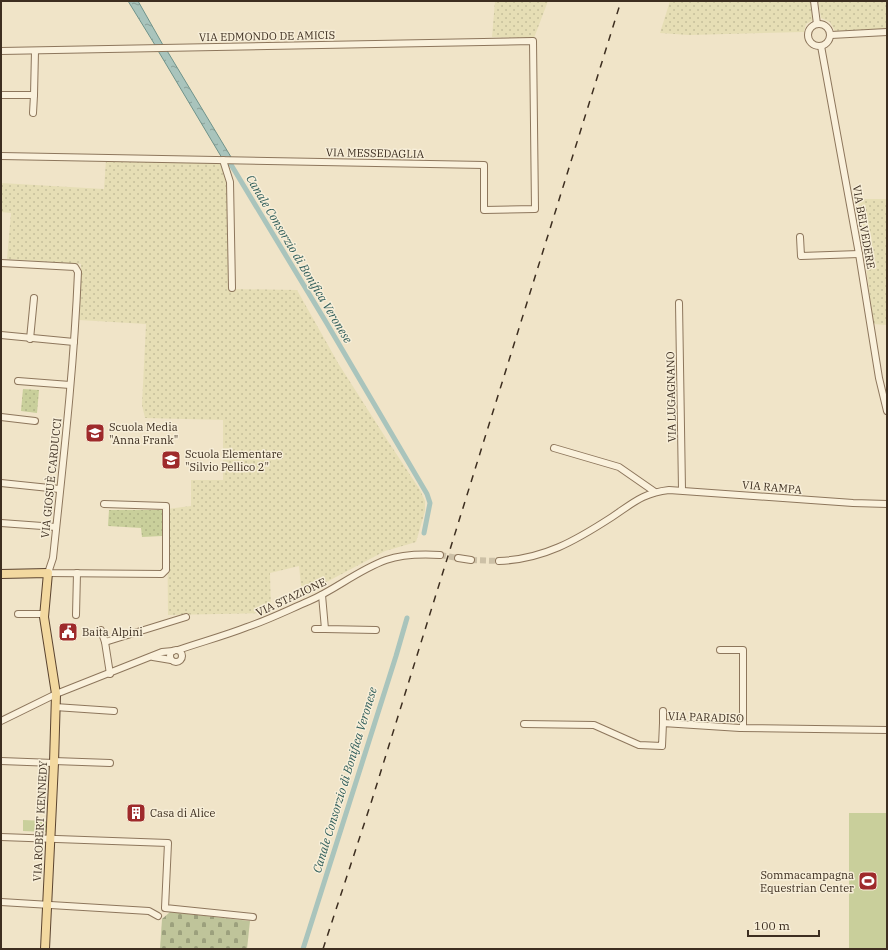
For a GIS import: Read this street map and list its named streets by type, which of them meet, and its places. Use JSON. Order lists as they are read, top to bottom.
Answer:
{
  "streets": {
    "main road": ["VIA ROBERT KENNEDY"],
    "street": [
      "VIA EDMONDO DE AMICIS",
      "VIA MESSEDAGLIA",
      "VIA BELVEDERE",
      "VIA LUGAGNANO",
      "VIA GIOSUÈ CARDUCCI",
      "VIA RAMPA",
      "VIA STAZIONE",
      "VIA PARADISO"
    ]
  },
  "crossings": [
    ["VIA EDMONDO DE AMICIS", "VIA MESSEDAGLIA"],
    ["VIA LUGAGNANO", "VIA RAMPA"],
    ["VIA GIOSUÈ CARDUCCI", "VIA ROBERT KENNEDY"],
    ["VIA STAZIONE", "VIA ROBERT KENNEDY"]
  ],
  "water": ["Canale Consorzio di Bonifica Veronese"],
  "places": {
    "school or university": ["Scuola Media \"Anna Frank\"", "Scuola Elementare \"Silvio Pellico 2\""],
    "public building": ["Baita Alpini"],
    "building": ["Casa di Alice"],
    "sports": ["Sommacampagna Equestrian Center"]
  },
  "scale_bar": "100 m"
}
